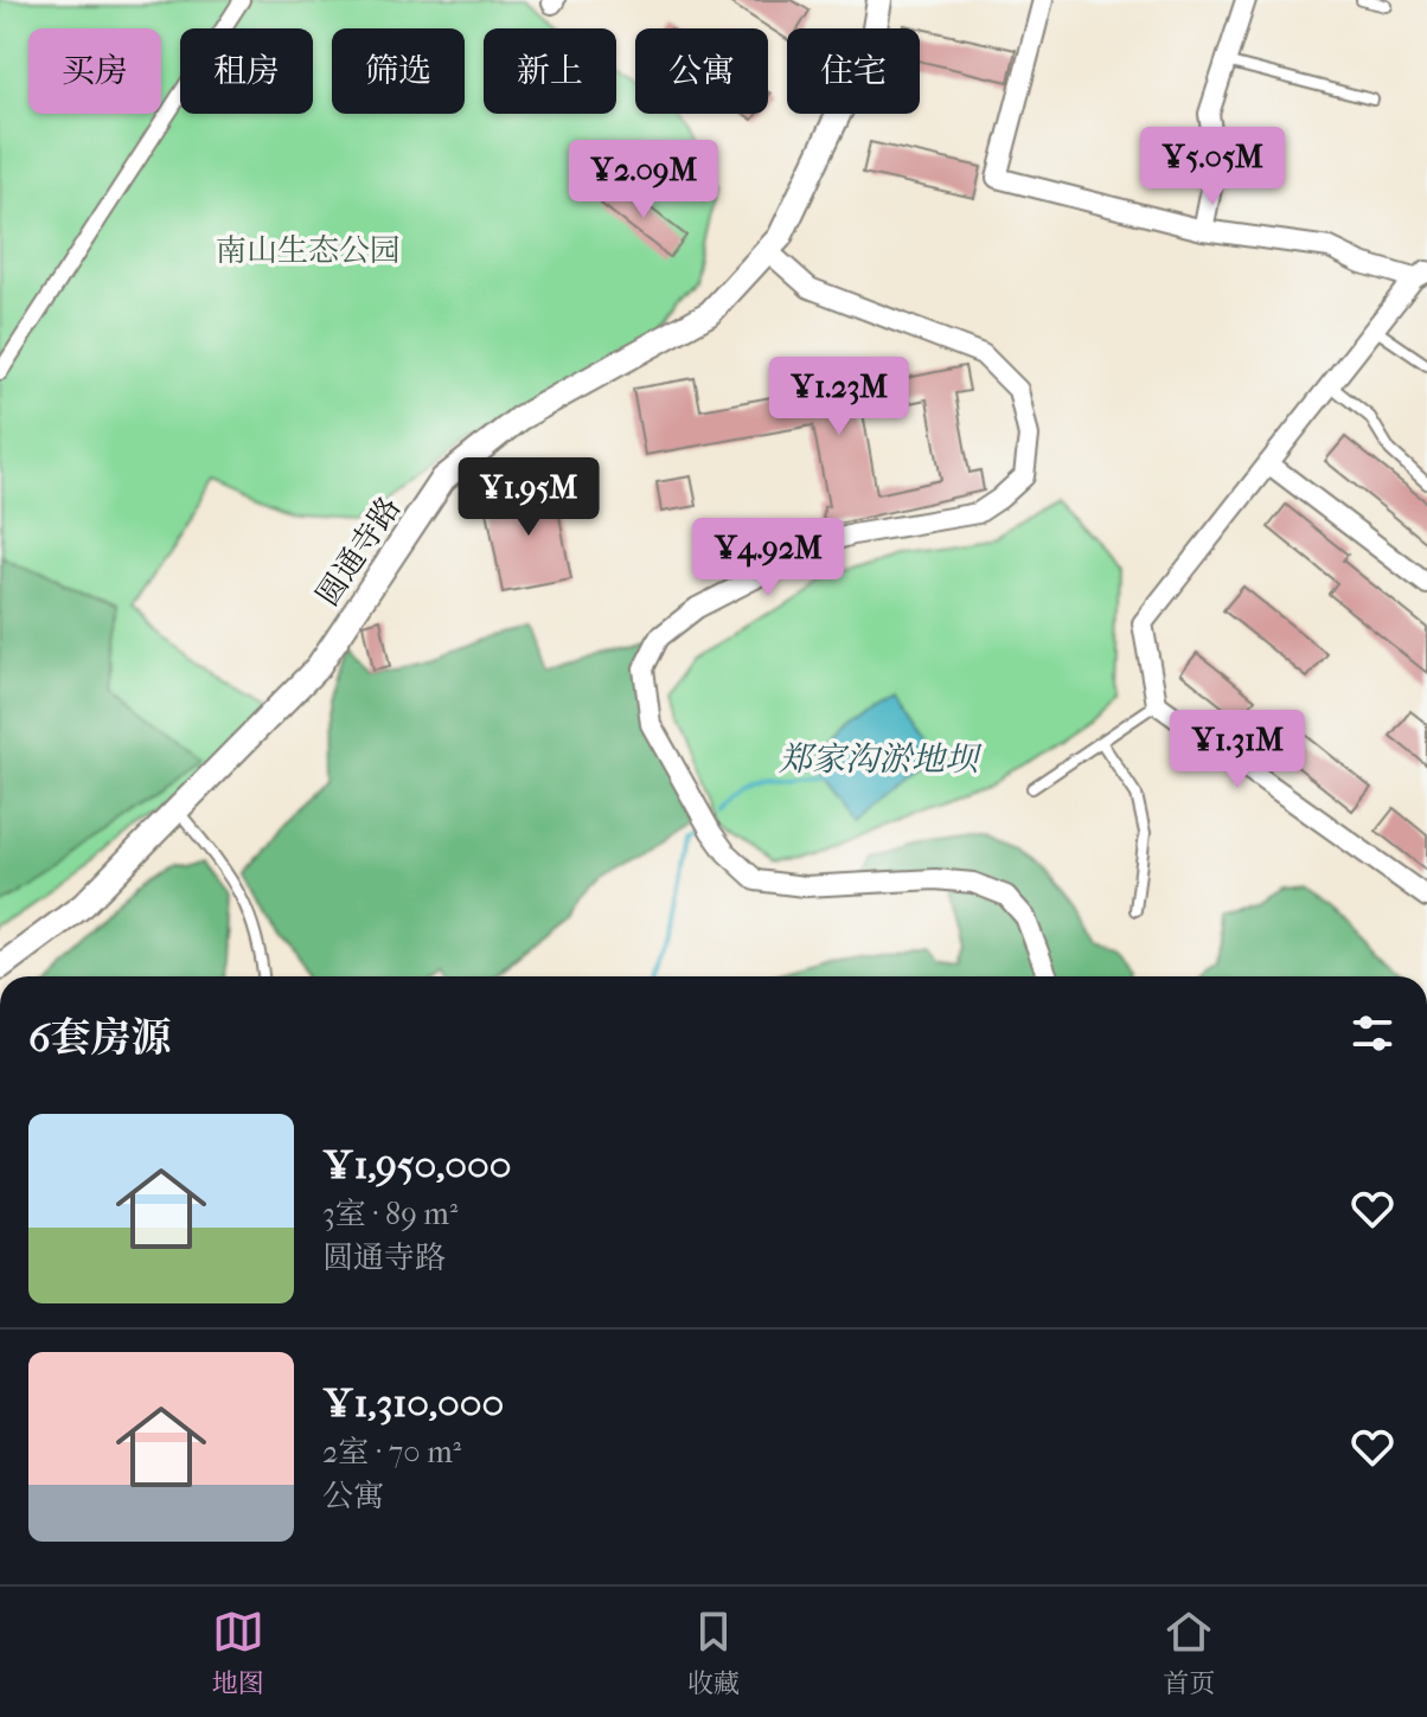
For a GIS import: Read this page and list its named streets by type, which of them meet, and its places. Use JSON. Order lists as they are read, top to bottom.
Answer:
{
  "streets": {
    "street": ["圆通寺路"]
  },
  "water": ["郑家沟淤地坝"],
  "parks": ["南山生态公园"],
  "page": {
    "chip": [
      "买房",
      "租房",
      "筛选",
      "新上",
      "公寓",
      "住宅"
    ],
    "price": [
      "¥5.05M",
      "¥2.09M",
      "¥1.23M",
      "¥1.95M",
      "¥4.92M",
      "¥1.31M"
    ],
    "heading": "6套房源",
    "list": [
      {
        "name": "¥1,950,000",
        "note": "3室 · 89 m² · 圆通寺路"
      },
      {
        "name": "¥1,310,000",
        "note": "2室 · 70 m² · 公寓"
      }
    ],
    "tabs": ["地图", "收藏", "首页"]
  }
}
